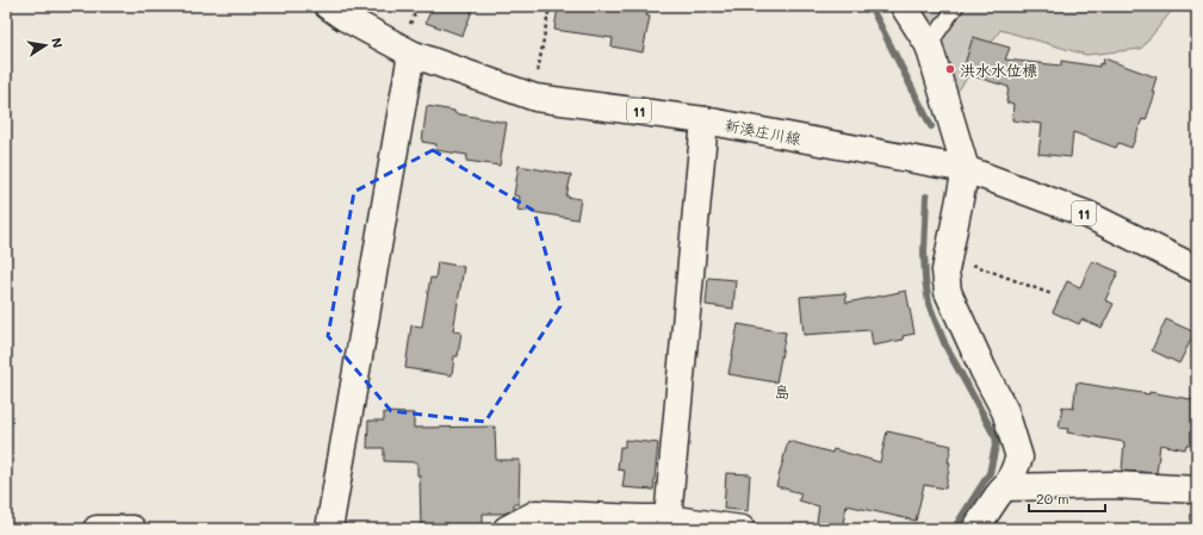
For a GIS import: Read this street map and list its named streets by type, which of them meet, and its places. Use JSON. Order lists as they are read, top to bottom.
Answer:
{
  "streets": {
    "street": ["11", "新湊庄川線"]
  },
  "districts": ["島"],
  "places": ["洪水水位標"],
  "scale_bar": "20 m",
  "north": "right"
}
